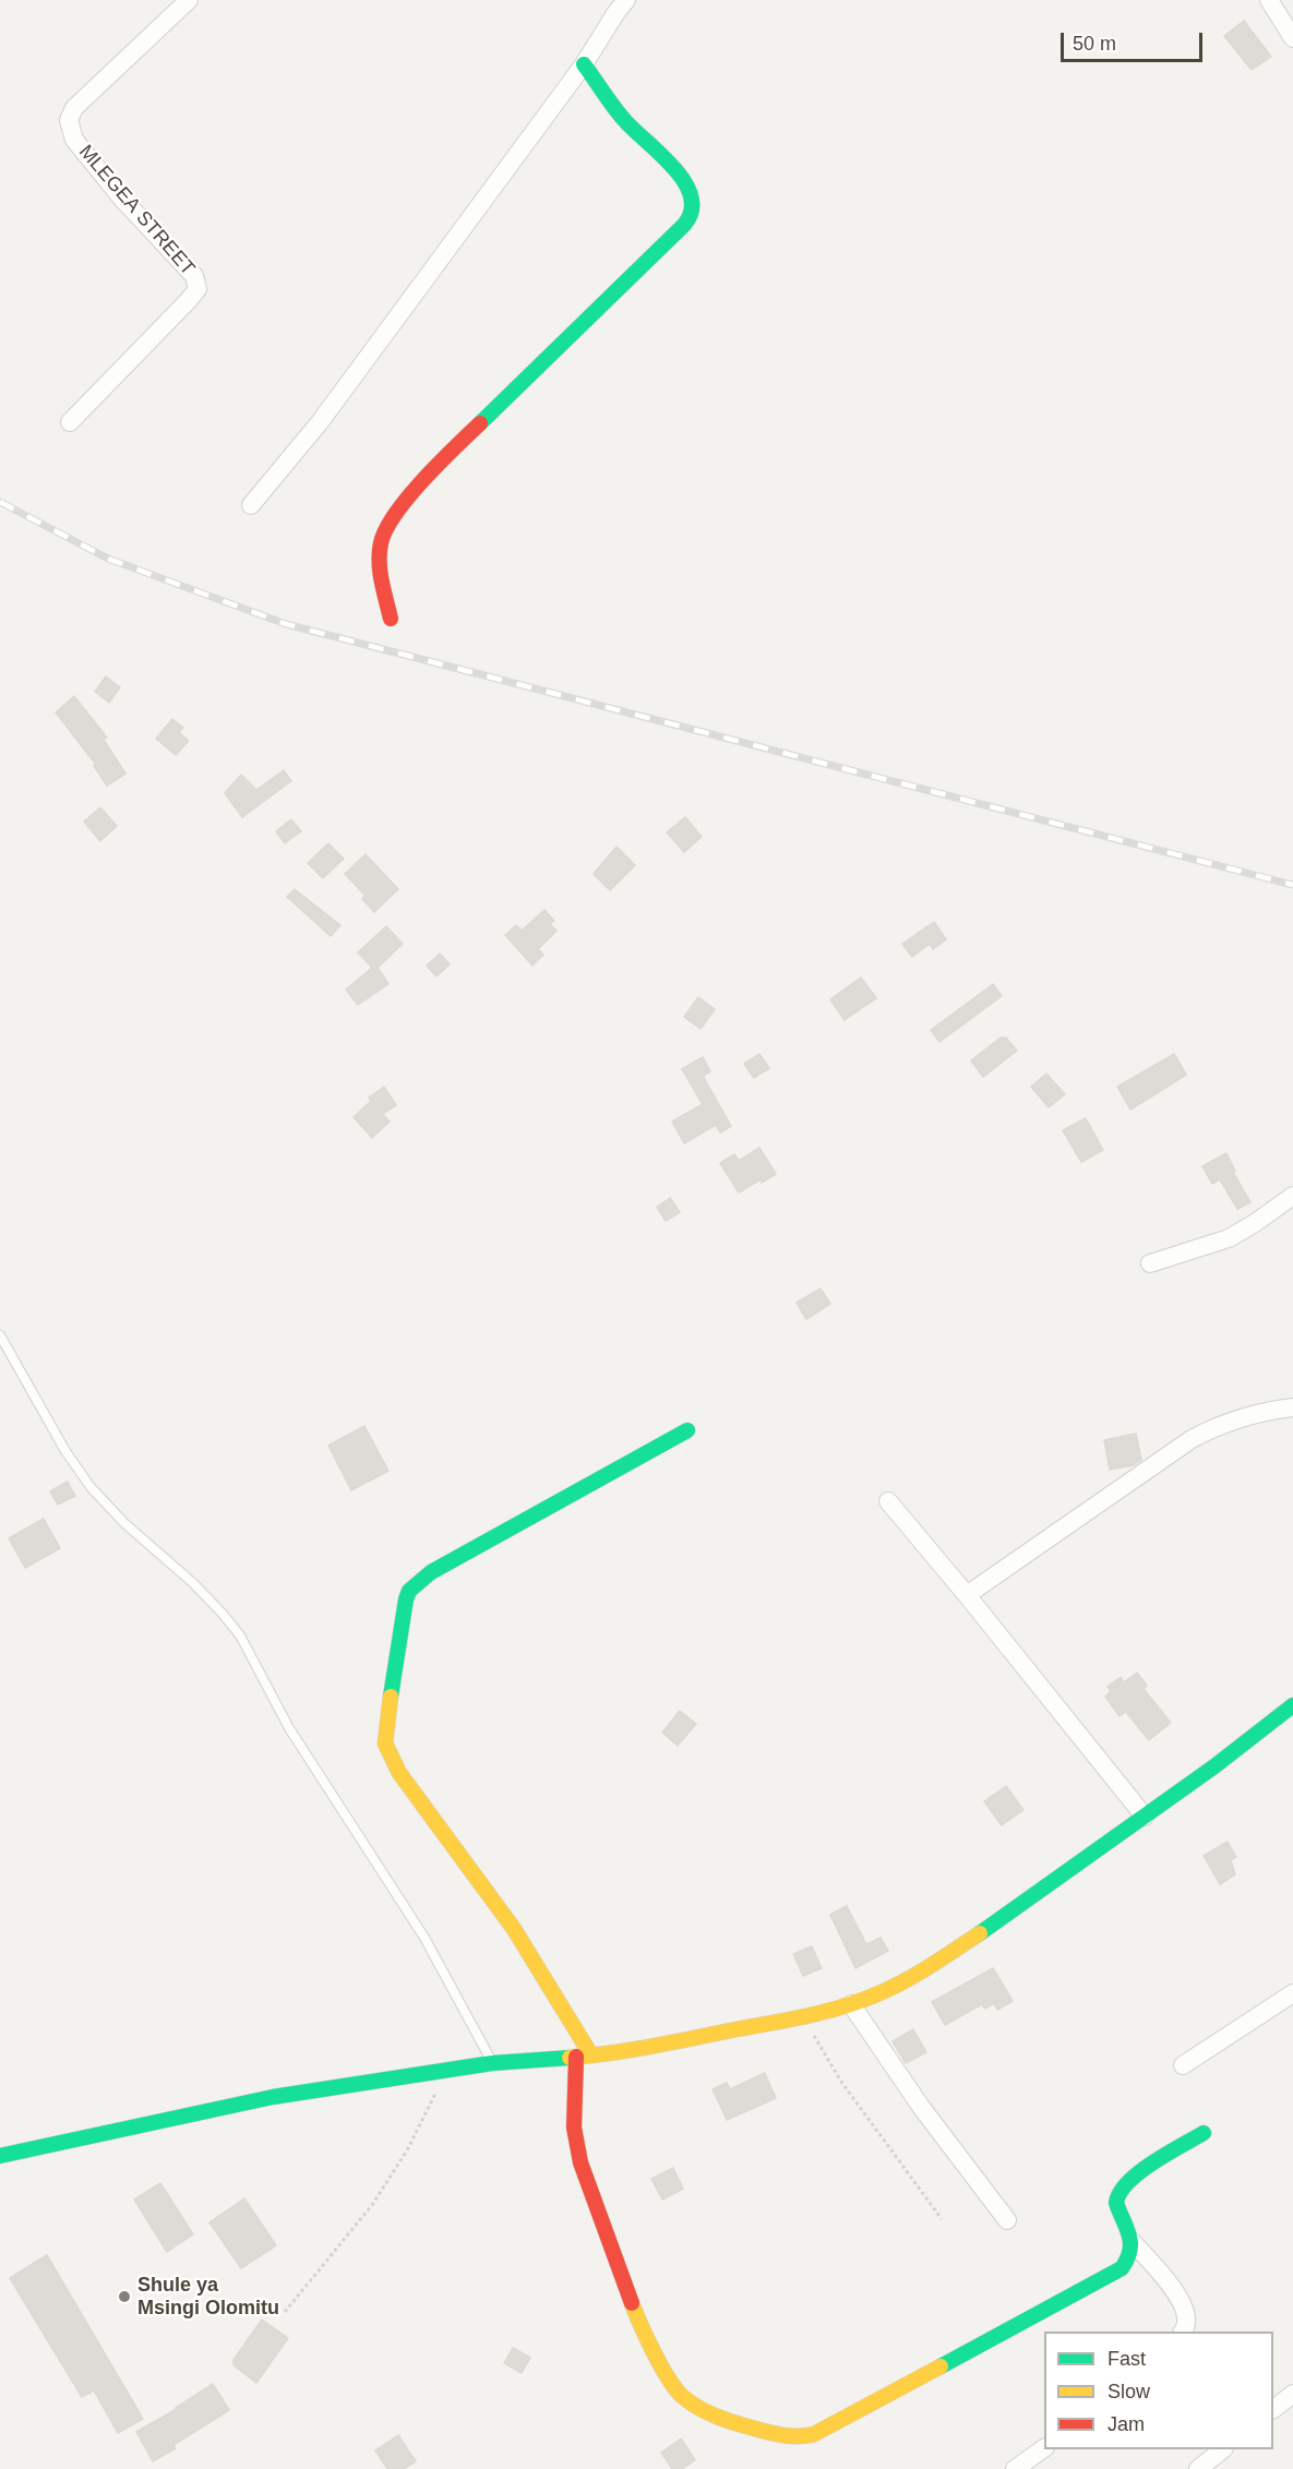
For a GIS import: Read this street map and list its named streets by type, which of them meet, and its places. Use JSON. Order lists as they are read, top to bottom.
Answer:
{
  "streets": {
    "street": ["MLEGEA STREET"]
  },
  "places": ["Shule ya Msingi Olomitu"],
  "legend": ["Fast", "Slow", "Jam"],
  "scale_bar": "50 m"
}
